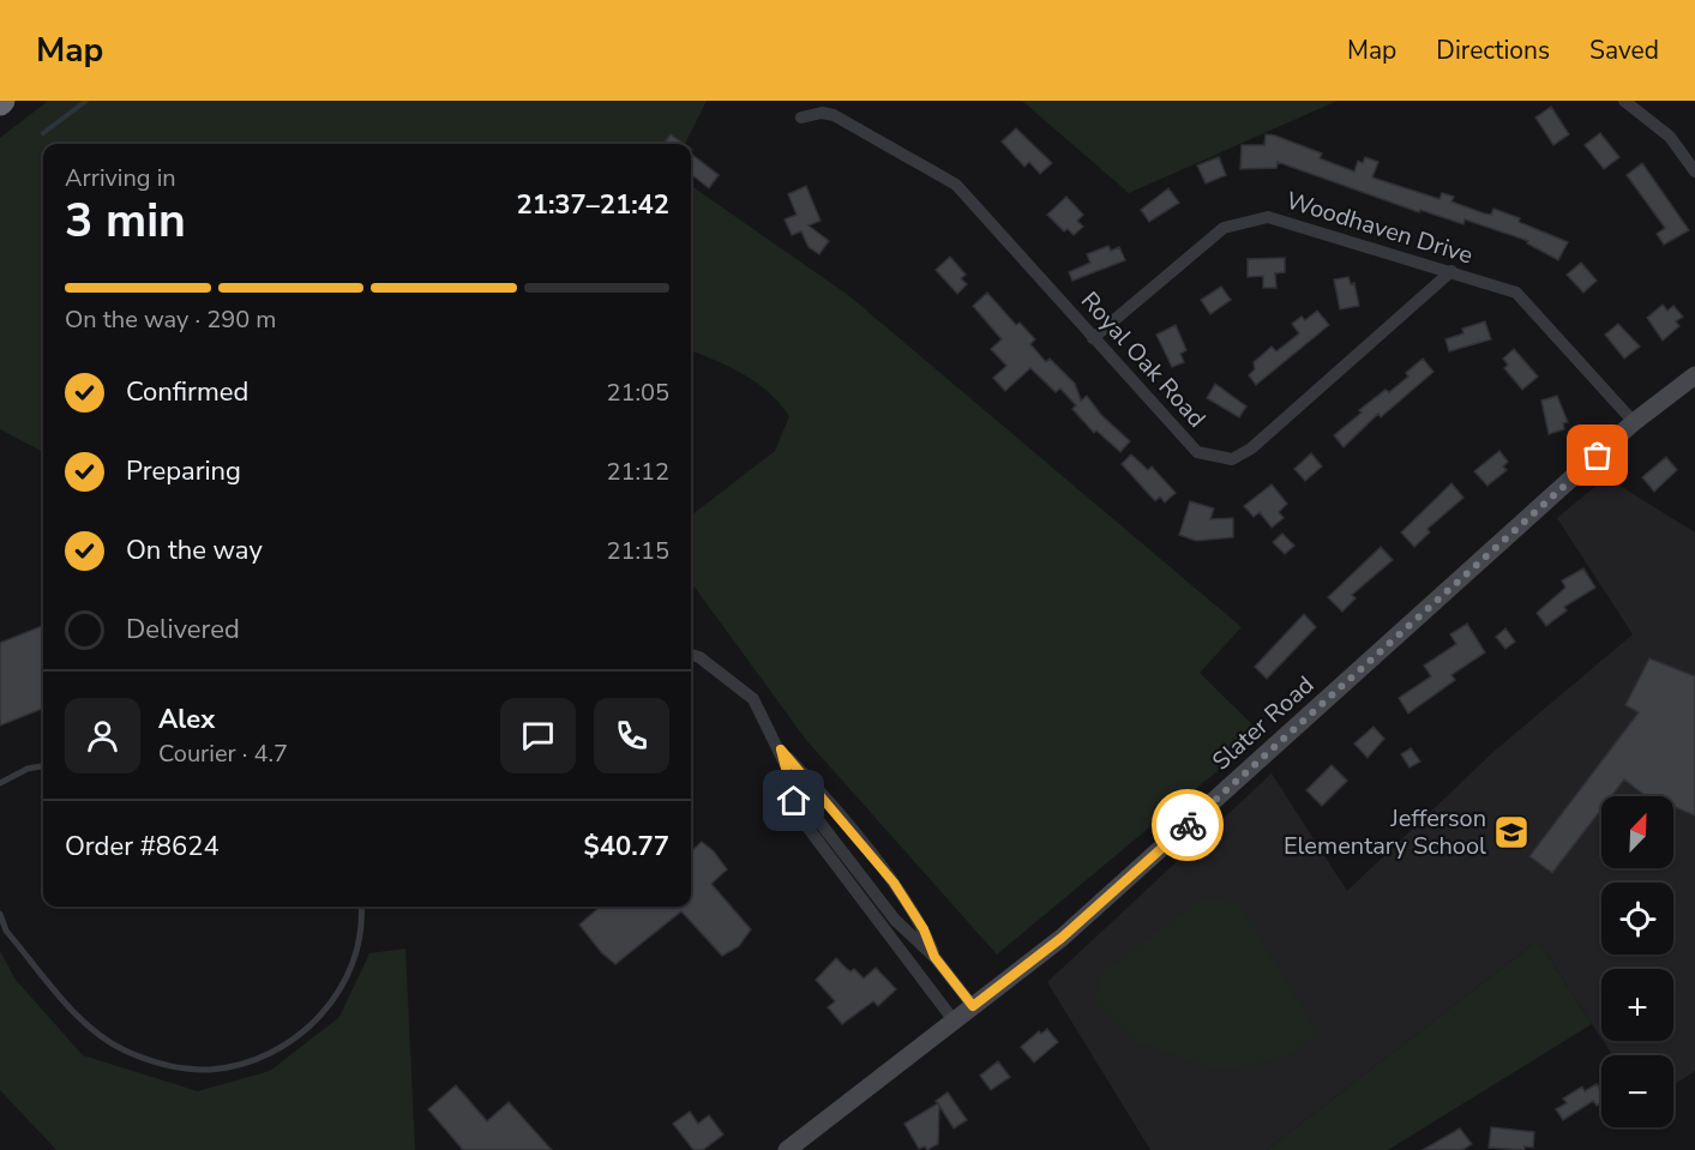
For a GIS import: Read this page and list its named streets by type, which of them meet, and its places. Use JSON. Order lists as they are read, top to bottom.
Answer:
{
  "streets": {
    "main road": ["Slater Road"],
    "street": ["Woodhaven Drive", "Royal Oak Road"]
  },
  "crossings": [
    ["Woodhaven Drive", "Royal Oak Road"],
    ["Woodhaven Drive", "Slater Road"]
  ],
  "places": {
    "school or university": ["Jefferson Elementary School"]
  },
  "north": "top right",
  "page": {
    "header": "Map",
    "nav": ["Map", "Directions", "Saved"],
    "heading": ["3 min", "Arriving in", "21:37–21:42"],
    "panel": [
      "Alex",
      "Courier · 4.7",
      "Order #8624",
      "$40.77"
    ],
    "bar": "On the way · 290 m",
    "list": [
      ["Confirmed", "21:05"],
      ["Preparing", "21:12"],
      ["On the way", "21:15"],
      "Delivered"
    ],
    "map_buttons": ["+", "−"]
  }
}
